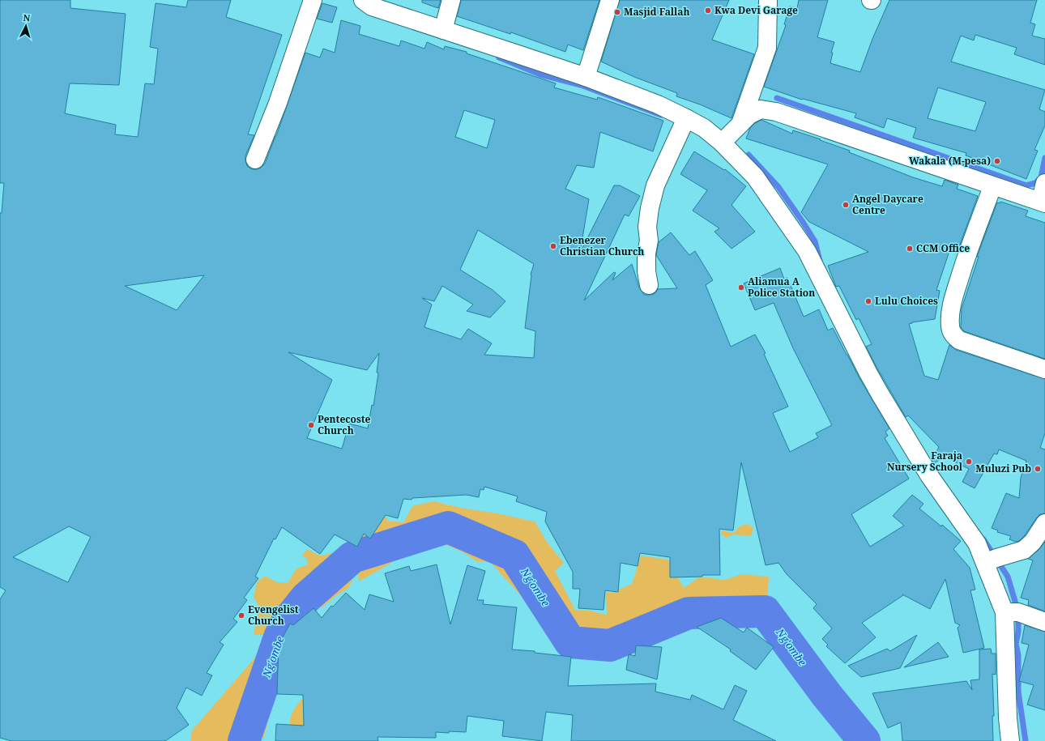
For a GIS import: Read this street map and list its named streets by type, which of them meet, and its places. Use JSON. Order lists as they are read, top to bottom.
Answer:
{
  "water": ["Ng'ombe"],
  "places": [
    "Kwa Devi Garage",
    "Masjid Fallah",
    "Wakala (M-pesa)",
    "Angel Daycare Centre",
    "Ebenezer Christian Church",
    "CCM Office",
    "Aliamua A Police Station",
    "Lulu Choices",
    "Pentecoste Church",
    "Faraja Nursery School",
    "Muluzi Pub",
    "Evengelist Church"
  ],
  "north": "top"
}
